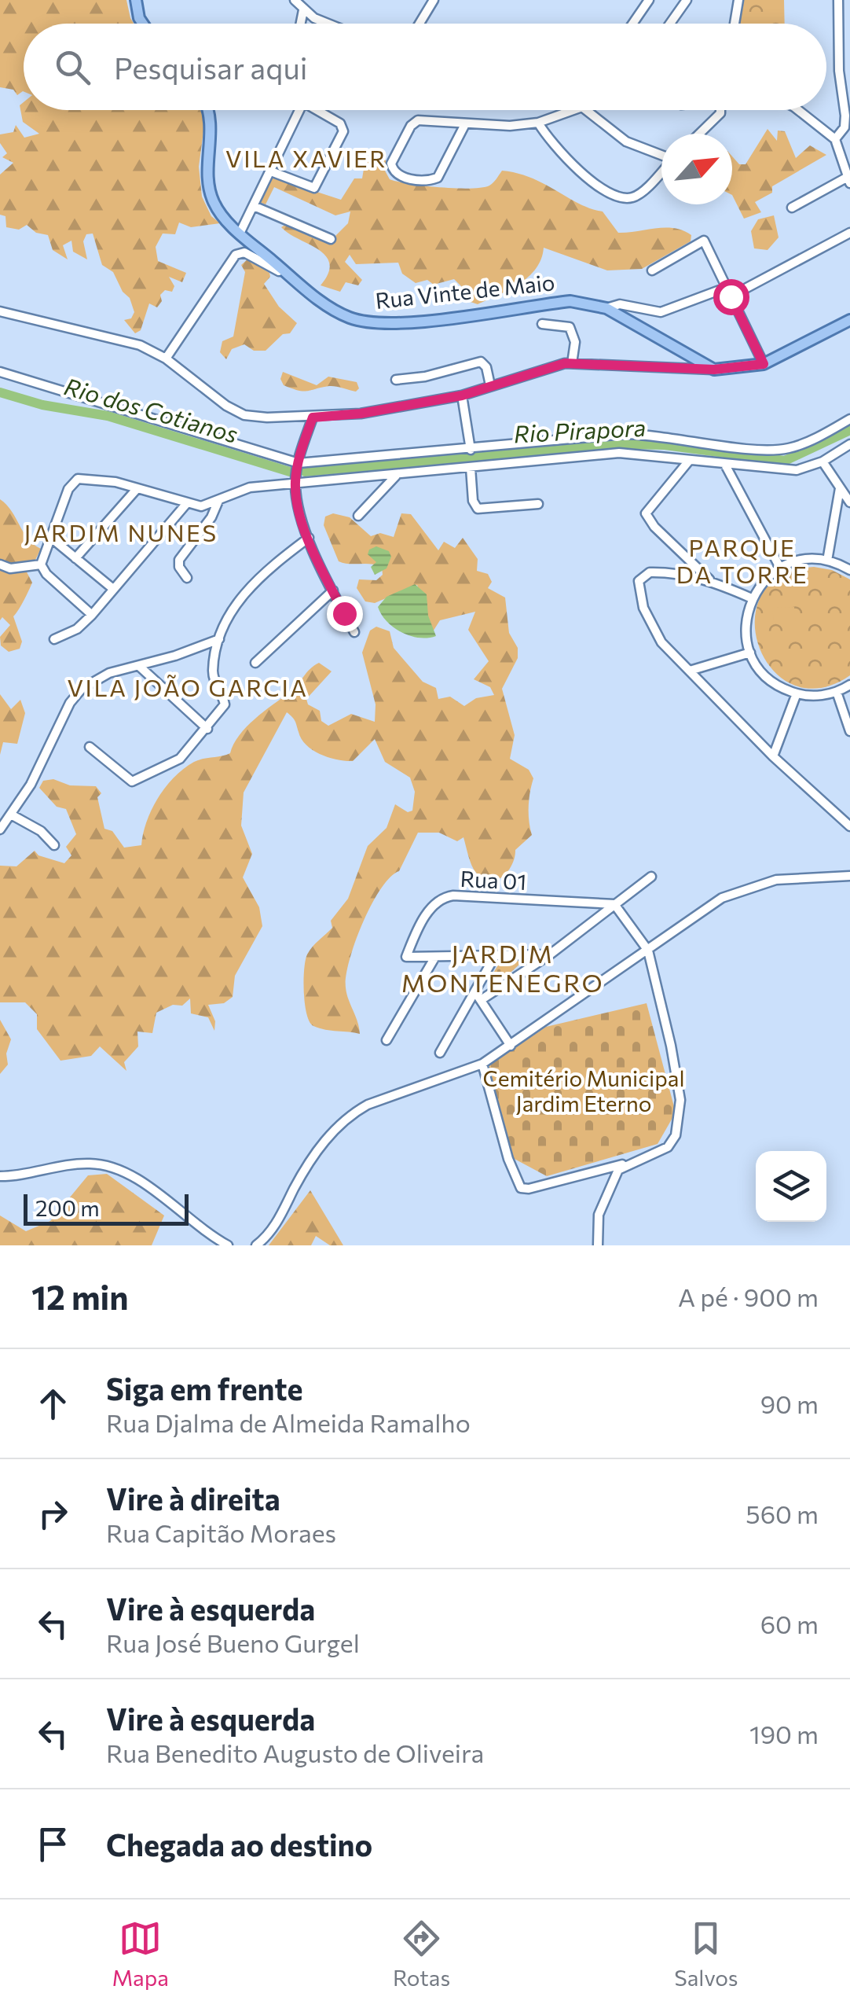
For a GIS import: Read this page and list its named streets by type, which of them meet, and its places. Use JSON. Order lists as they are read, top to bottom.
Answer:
{
  "streets": {
    "main road": ["Rua Vinte de Maio"],
    "street": ["Rua 01"]
  },
  "districts": [
    "VILA XAVIER",
    "JARDIM NUNES",
    "PARQUE DA TORRE",
    "VILA JOÃO GARCIA",
    "JARDIM MONTENEGRO"
  ],
  "water": ["Rio dos Cotianos", "Rio Pirapora"],
  "parks": ["Cemitério Municipal Jardim Eterno"],
  "scale_bar": "200 m",
  "north": "top right",
  "page": {
    "search": "Pesquisar aqui",
    "scale": "200 m",
    "heading": ["12 min", "A pé · 900 m"],
    "list": [
      ["Siga em frente", "Rua Djalma de Almeida Ramalho", "90 m"],
      ["Vire à direita", "Rua Capitão Moraes", "560 m"],
      ["Vire à esquerda", "Rua José Bueno Gurgel", "60 m"],
      ["Vire à esquerda", "Rua Benedito Augusto de Oliveira", "190 m"],
      "Chegada ao destino"
    ],
    "nav": ["Mapa", "Rotas", "Salvos"]
  }
}
